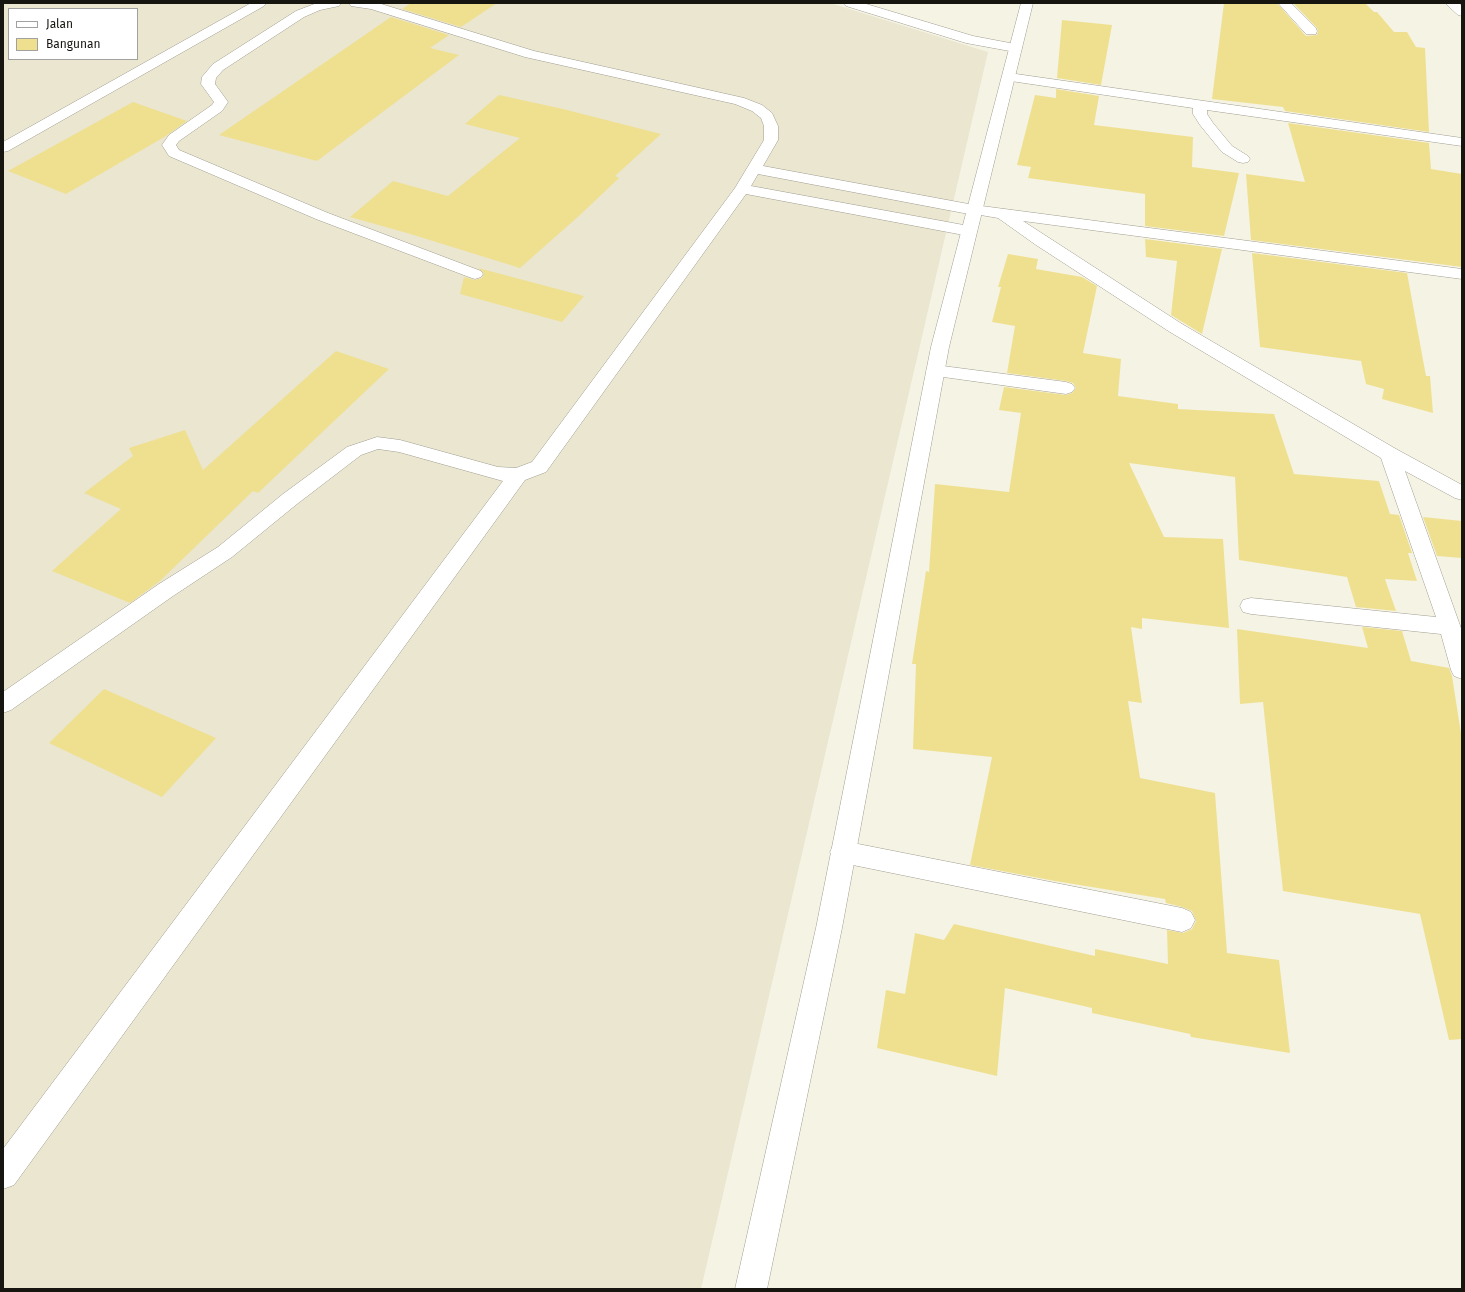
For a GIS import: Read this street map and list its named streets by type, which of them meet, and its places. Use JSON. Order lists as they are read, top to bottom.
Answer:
{
  "legend": ["Jalan", "Bangunan"]
}
